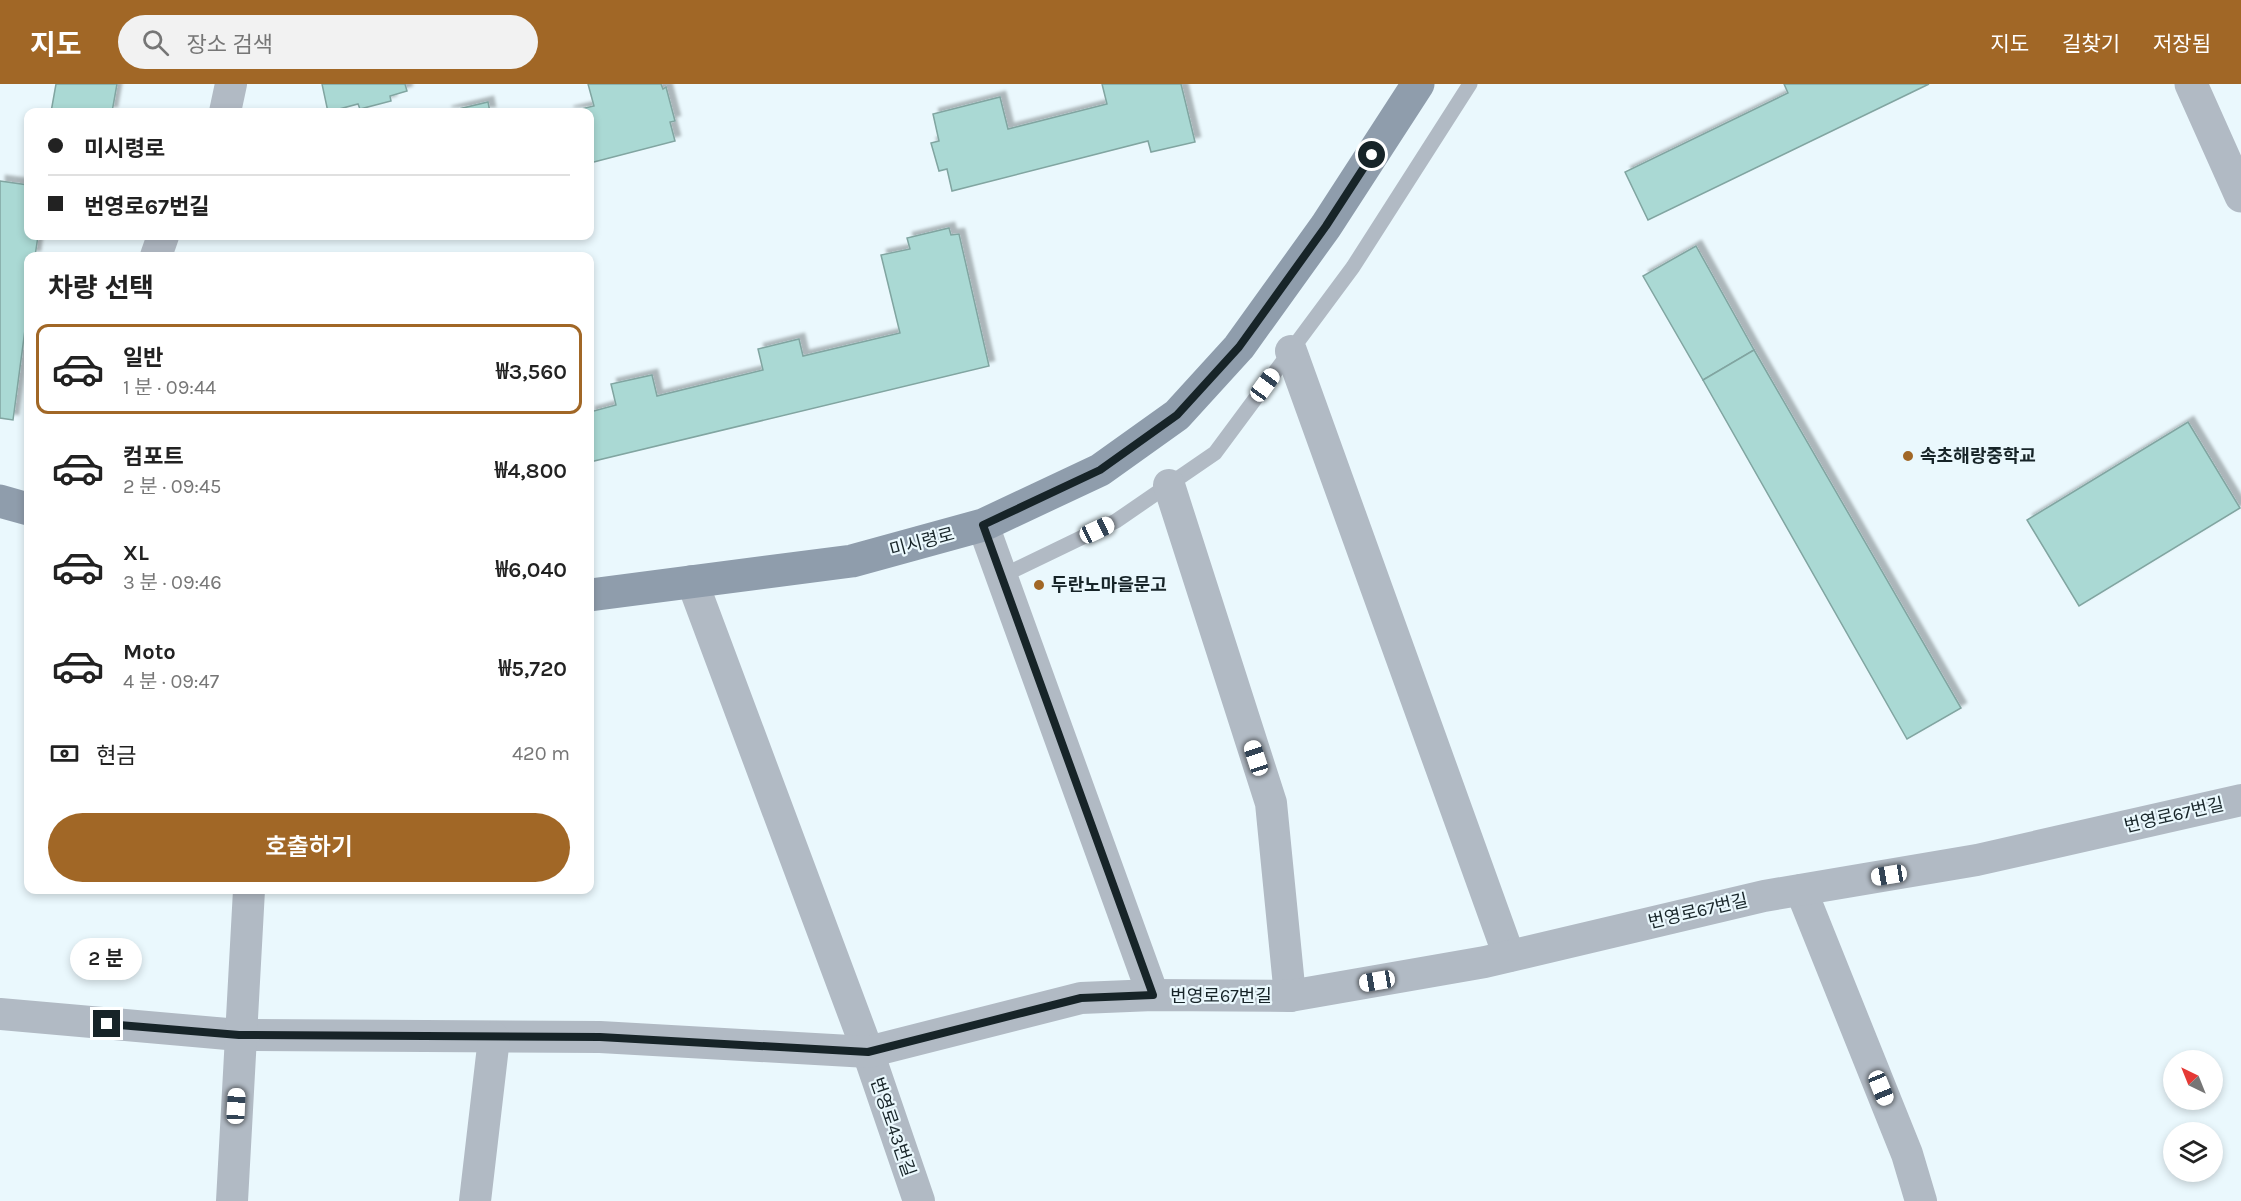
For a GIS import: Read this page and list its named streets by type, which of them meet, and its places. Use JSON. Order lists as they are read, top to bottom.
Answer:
{
  "streets": {
    "main road": ["미시령로"],
    "street": ["번영로67번길", "번영로43번길"]
  },
  "crossings": [
    ["미시령로", "번영로67번길"],
    ["미시령로", "번영로43번길"],
    ["번영로67번길", "번영로43번길"]
  ],
  "places": ["속초해랑중학교", "두란노마을문고"],
  "north": "top left",
  "page": {
    "header": "지도",
    "search": "장소 검색",
    "nav": ["지도", "길찾기", "저장됨"],
    "banner": ["미시령로", "번영로67번길"],
    "heading": "차량 선택",
    "list": [
      {
        "name": "일반",
        "note": "1 분 · 09:44",
        "value": "₩3,560"
      },
      {
        "name": "컴포트",
        "note": "2 분 · 09:45",
        "value": "₩4,800"
      },
      {
        "name": "XL",
        "note": "3 분 · 09:46",
        "value": "₩6,040"
      },
      {
        "name": "Moto",
        "note": "4 분 · 09:47",
        "value": "₩5,720"
      }
    ],
    "pay": ["현금", "420 m"],
    "buttons": "호출하기",
    "bubble": "2 분"
  }
}
